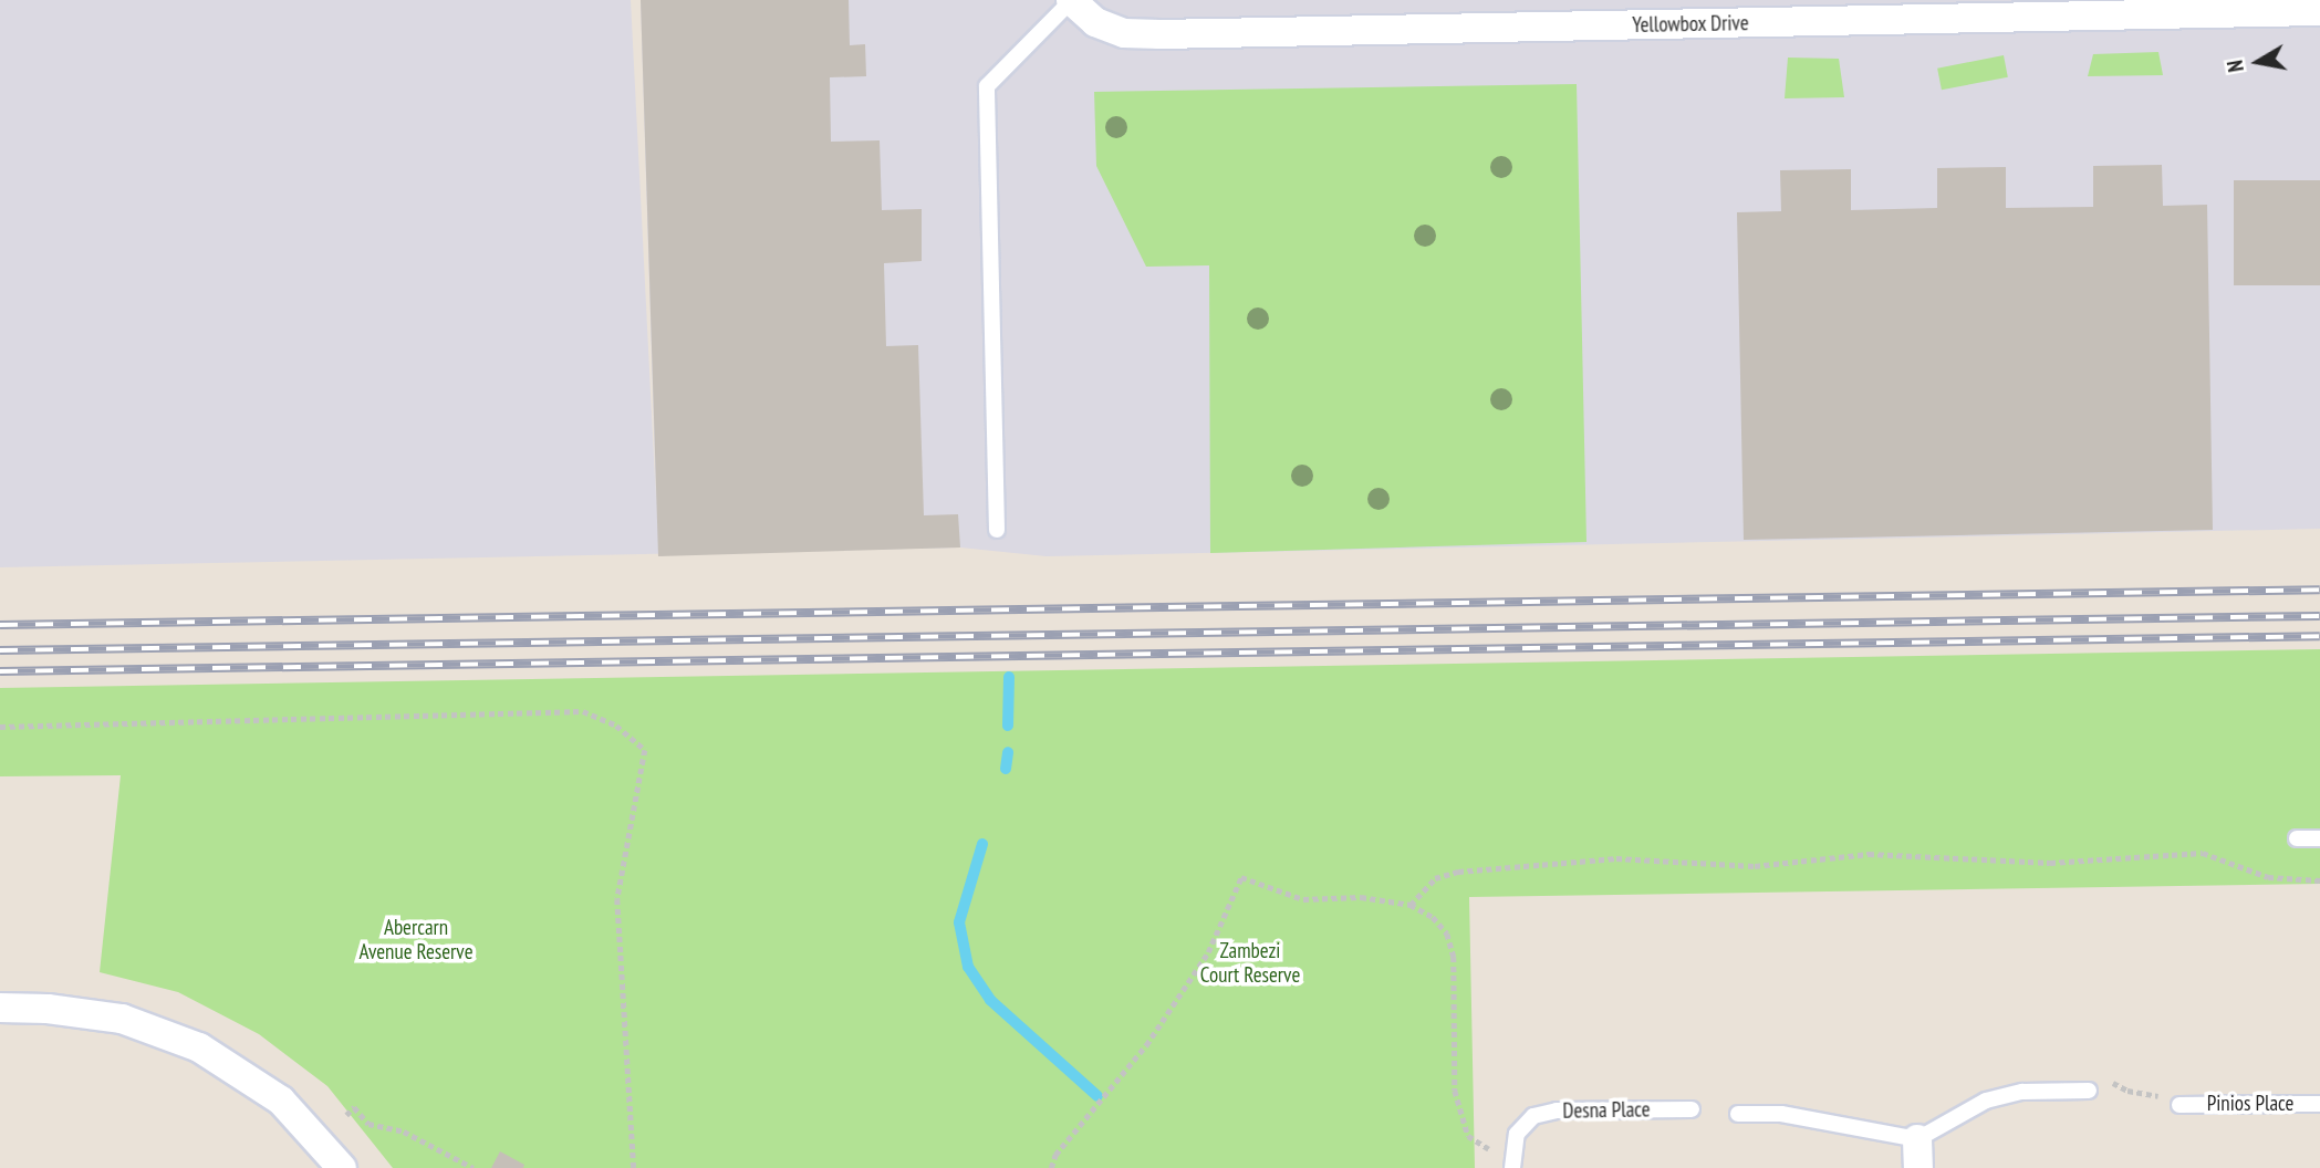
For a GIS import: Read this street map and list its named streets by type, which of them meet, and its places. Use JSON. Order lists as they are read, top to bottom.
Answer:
{
  "streets": {
    "street": ["Yellowbox Drive"],
    "lane": ["Pinios Place", "Desna Place"]
  },
  "parks": ["Abercarn Avenue Reserve", "Zambezi Court Reserve"],
  "north": "left"
}
